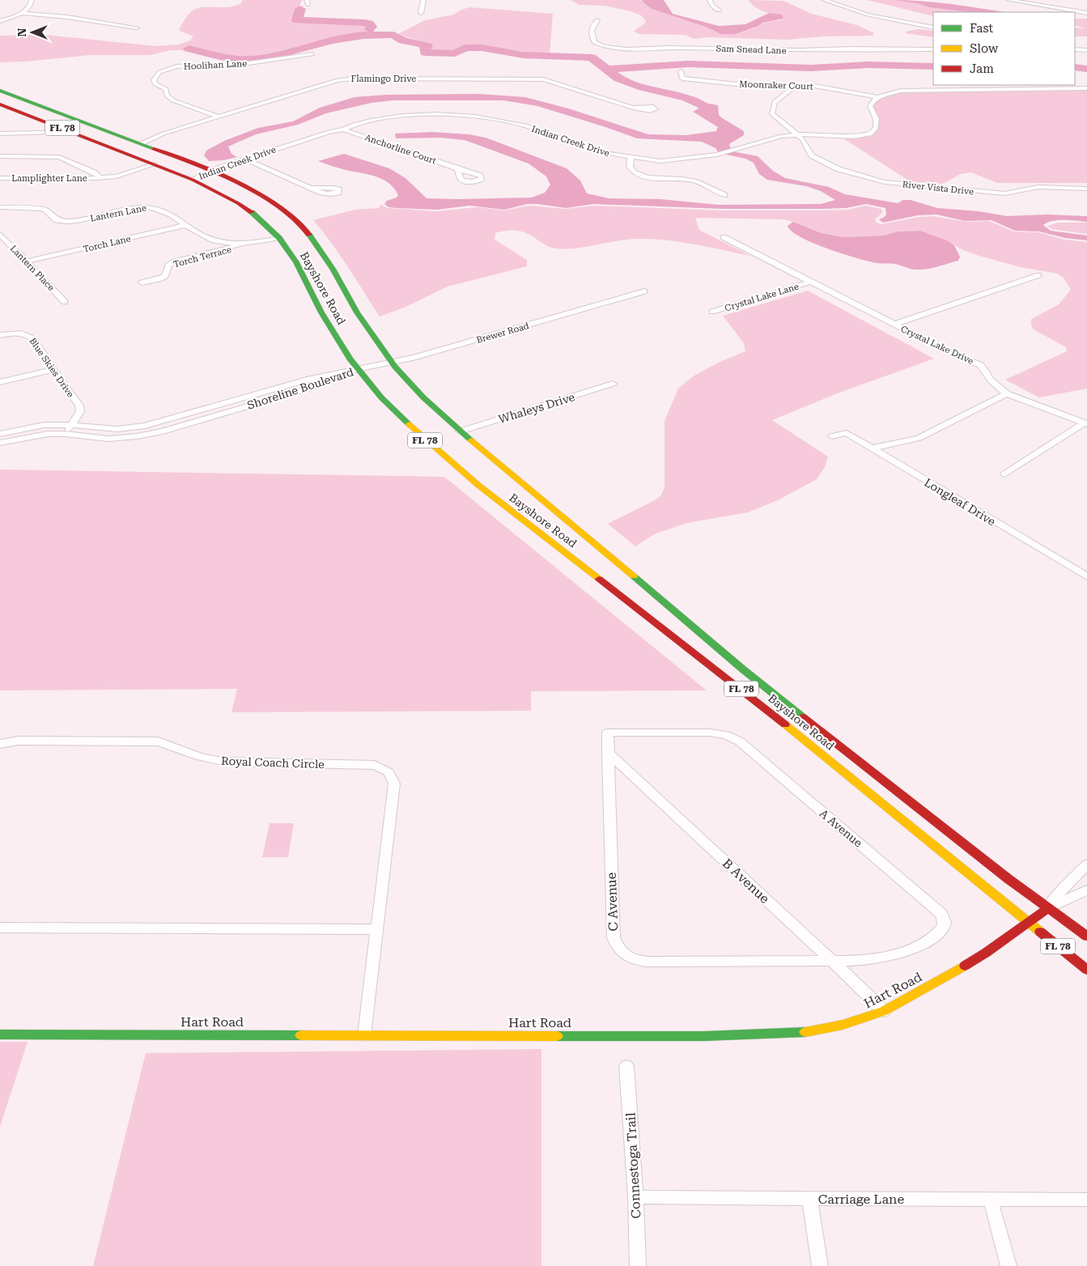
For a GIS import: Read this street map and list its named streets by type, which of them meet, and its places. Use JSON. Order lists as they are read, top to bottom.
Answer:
{
  "streets": {
    "main road": ["FL 78", "Bayshore Road", "Hart Road"],
    "street": [
      "Sam Snead Lane",
      "Hoolihan Lane",
      "Flamingo Drive",
      "Moonraker Court",
      "Indian Creek Drive",
      "Anchorline Court",
      "Lamplighter Lane",
      "River Vista Drive",
      "Lantern Lane",
      "Torch Lane",
      "Torch Terrace",
      "Lantern Place",
      "Crystal Lake Lane",
      "Brewer Road",
      "Crystal Lake Drive",
      "Blue Skies Drive",
      "Shoreline Boulevard",
      "Whaleys Drive",
      "Longleaf Drive",
      "Royal Coach Circle",
      "A Avenue",
      "B Avenue",
      "C Avenue",
      "Connestoga Trail",
      "Carriage Lane"
    ]
  },
  "crossings": [
    ["Hoolihan Lane", "Flamingo Drive"],
    ["Flamingo Drive", "Bayshore Road"],
    ["Moonraker Court", "River Vista Drive"],
    ["Indian Creek Drive", "Anchorline Court"],
    ["Indian Creek Drive", "River Vista Drive"],
    ["Indian Creek Drive", "Bayshore Road"],
    ["Lamplighter Lane", "Bayshore Road"],
    ["Lantern Lane", "Torch Lane"],
    ["Lantern Lane", "Torch Terrace"],
    ["Lantern Lane", "Bayshore Road"],
    ["Torch Lane", "Lantern Place"],
    ["Bayshore Road", "Brewer Road"],
    ["Bayshore Road", "Shoreline Boulevard"],
    ["Bayshore Road", "Whaleys Drive"],
    ["Bayshore Road", "Hart Road"],
    ["Crystal Lake Lane", "Crystal Lake Drive"],
    ["Brewer Road", "Shoreline Boulevard"],
    ["Blue Skies Drive", "Shoreline Boulevard"],
    ["Royal Coach Circle", "Hart Road"],
    ["A Avenue", "B Avenue"],
    ["A Avenue", "C Avenue"],
    ["B Avenue", "C Avenue"],
    ["B Avenue", "Hart Road"],
    ["Connestoga Trail", "Carriage Lane"]
  ],
  "legend": ["Fast", "Slow", "Jam"],
  "north": "left"
}
